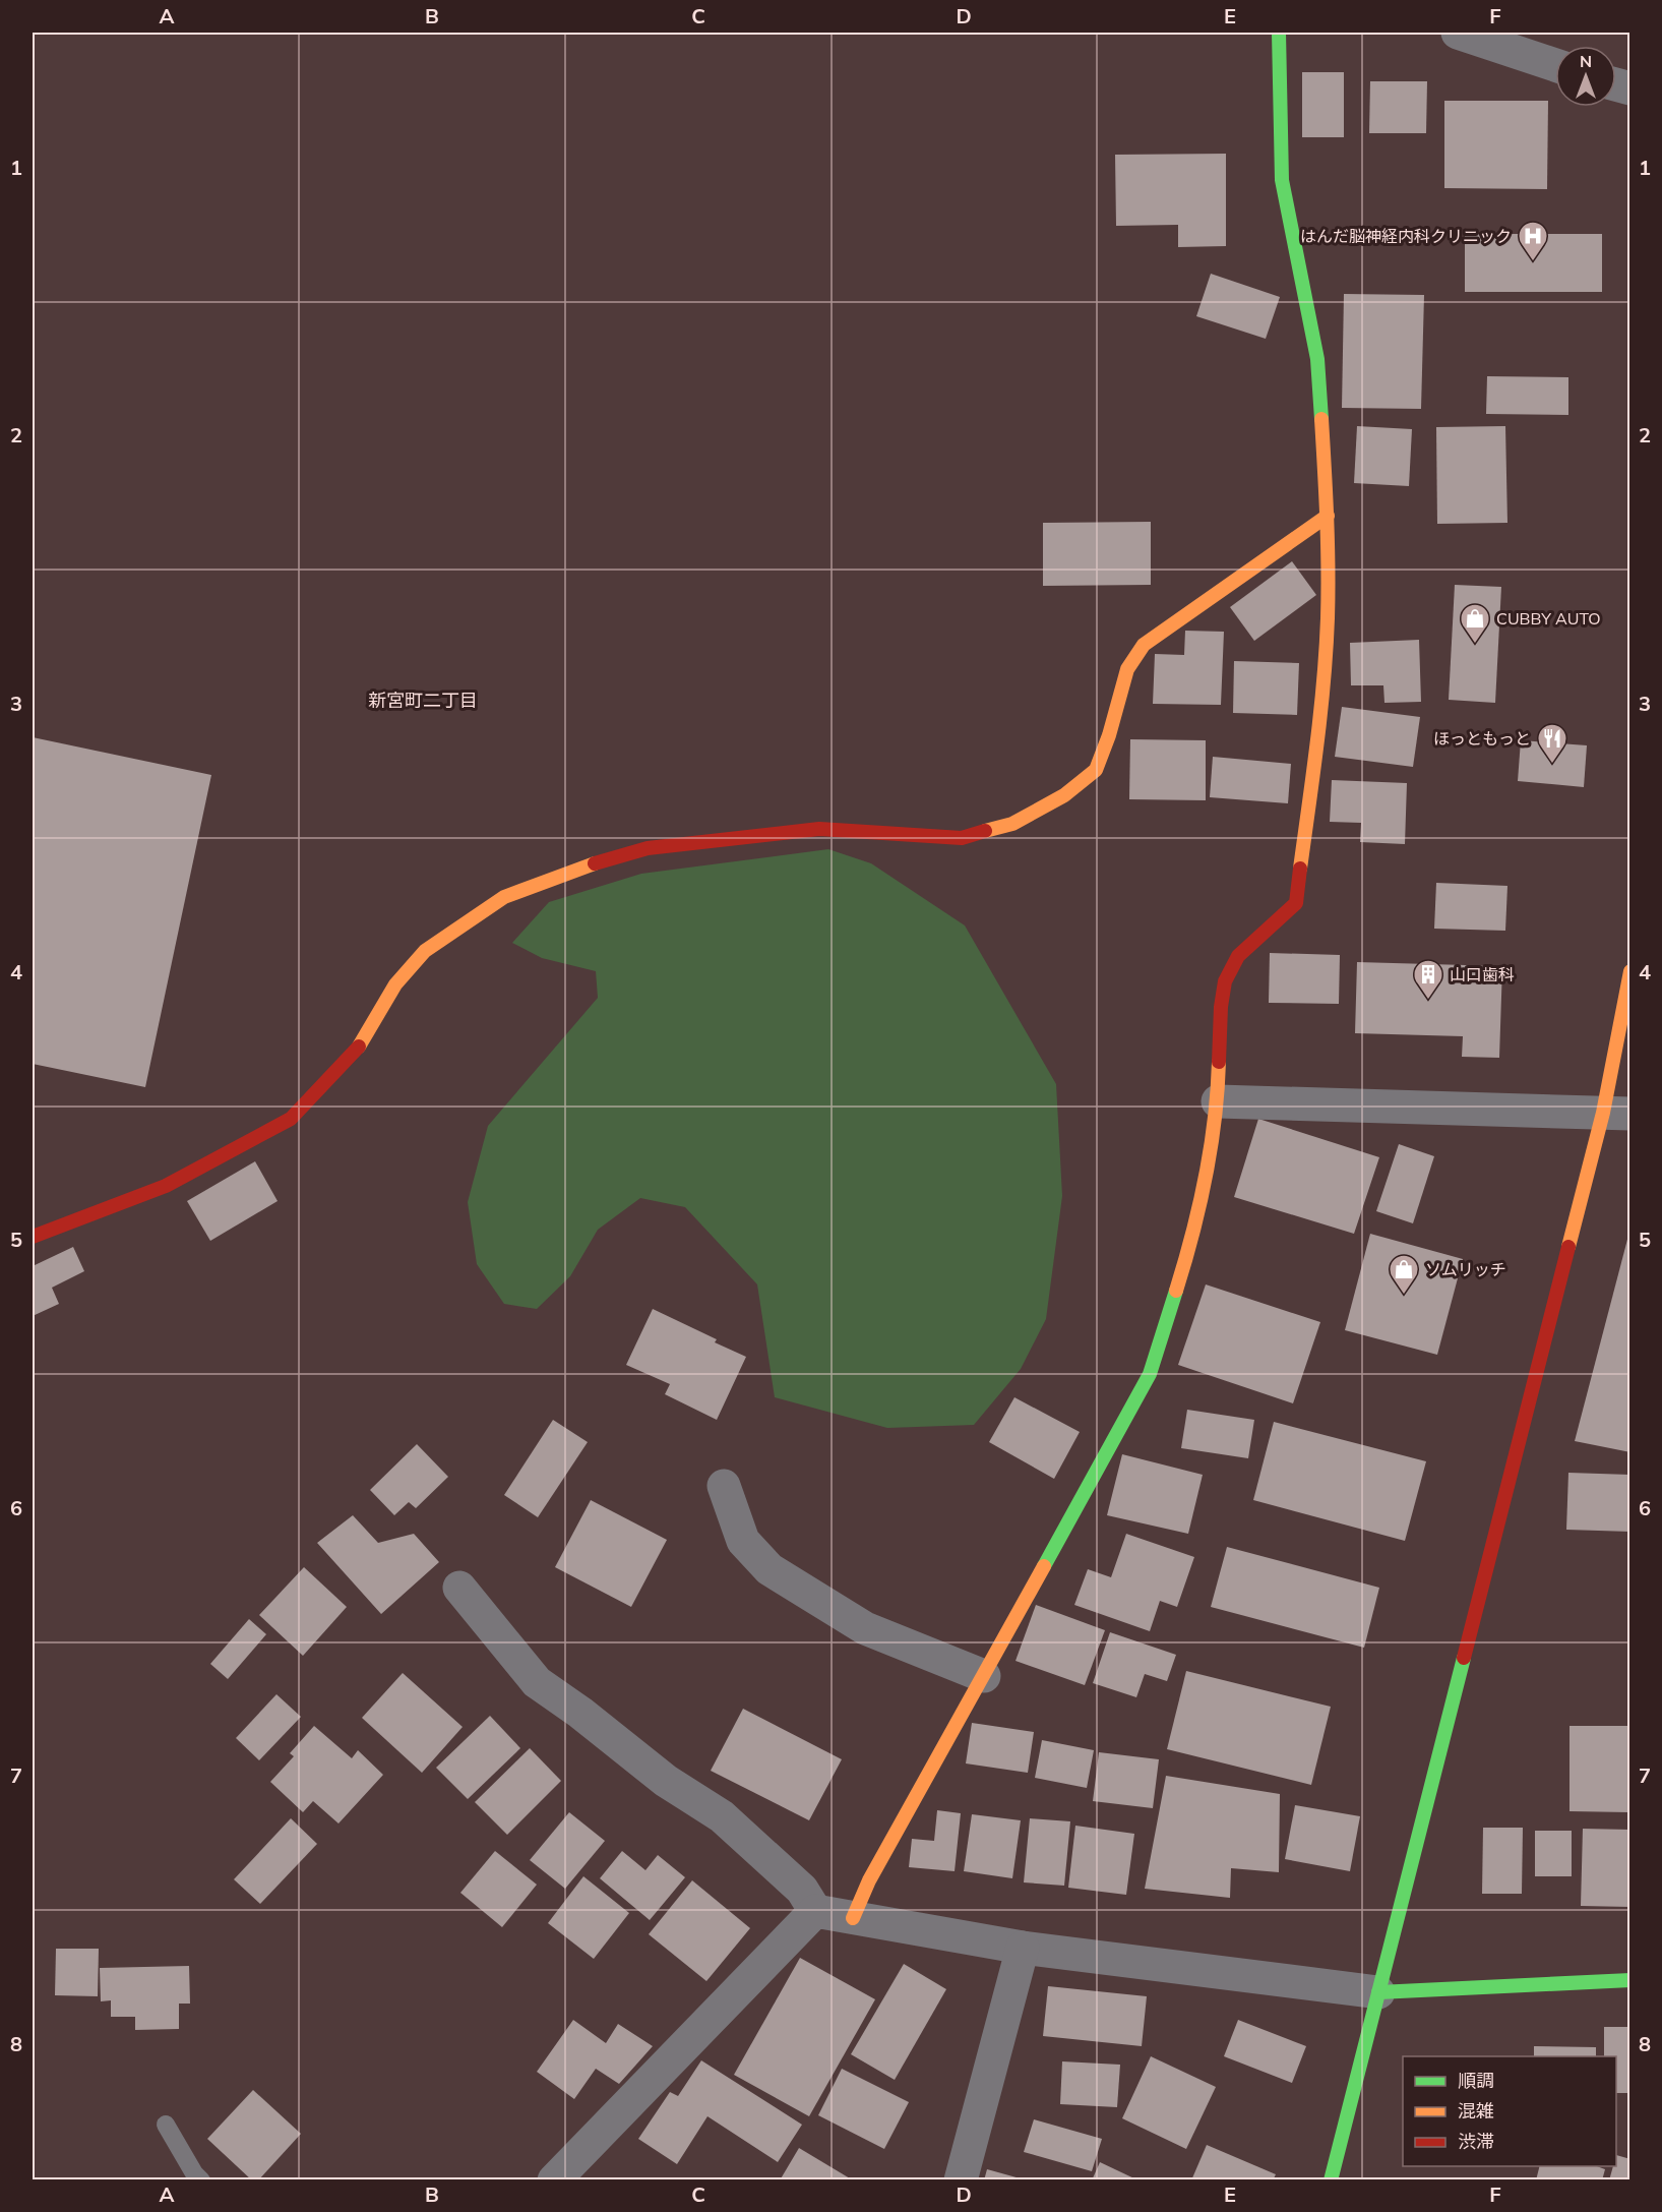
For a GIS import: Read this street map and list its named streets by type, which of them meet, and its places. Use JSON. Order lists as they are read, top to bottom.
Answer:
{
  "districts": ["新宮町二丁目"],
  "places": {
    "hospital": ["はんだ脳神経内科クリニック"],
    "shop": ["CUBBY AUTO", "ソムリッチ"],
    "restaurant": ["ほっともっと"],
    "building": ["山口歯科"]
  },
  "legend": ["順調", "混雑", "渋滞"],
  "north": "top",
  "grid": {
    "columns": [
      "A",
      "B",
      "C",
      "D",
      "E",
      "F"
    ],
    "rows": [
      "1",
      "2",
      "3",
      "4",
      "5",
      "6",
      "7",
      "8"
    ]
  }
}
